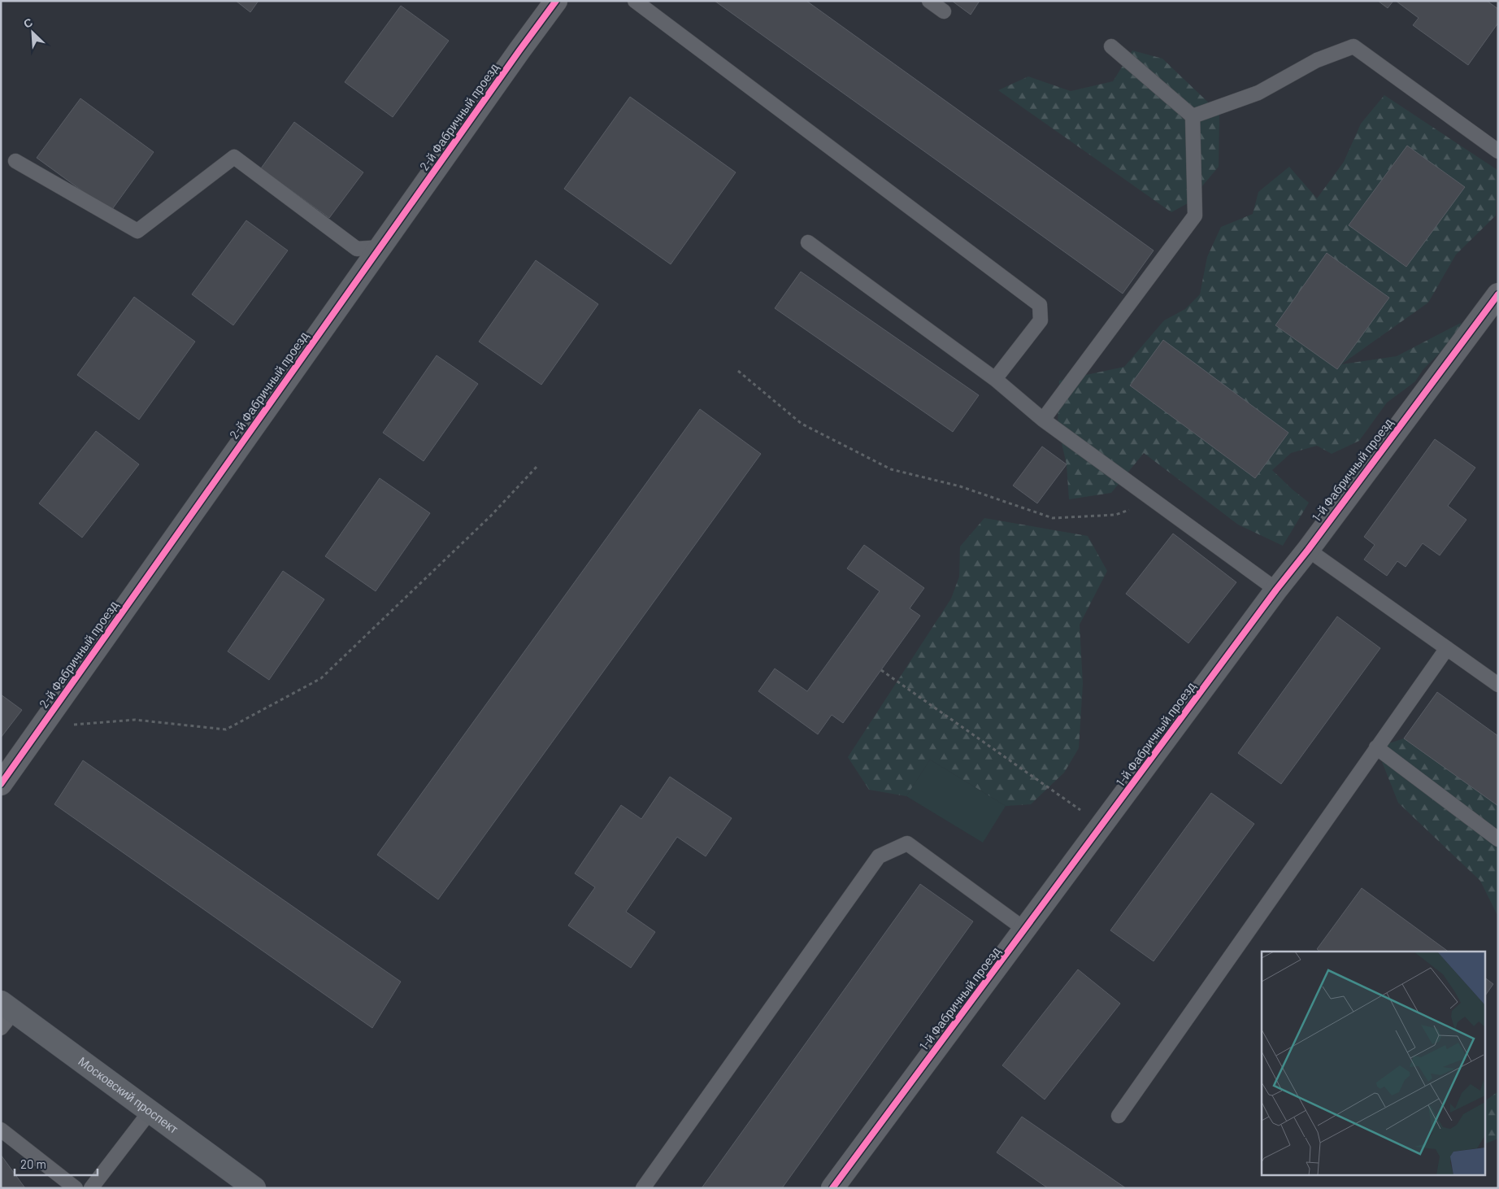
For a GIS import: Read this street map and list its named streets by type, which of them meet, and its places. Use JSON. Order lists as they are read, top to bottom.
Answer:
{
  "streets": {
    "main road": ["Московский проспект"],
    "street": ["2-й Фабричный проезд", "1-й Фабричный проезд"]
  },
  "scale_bar": "20 m",
  "north": "top left"
}
